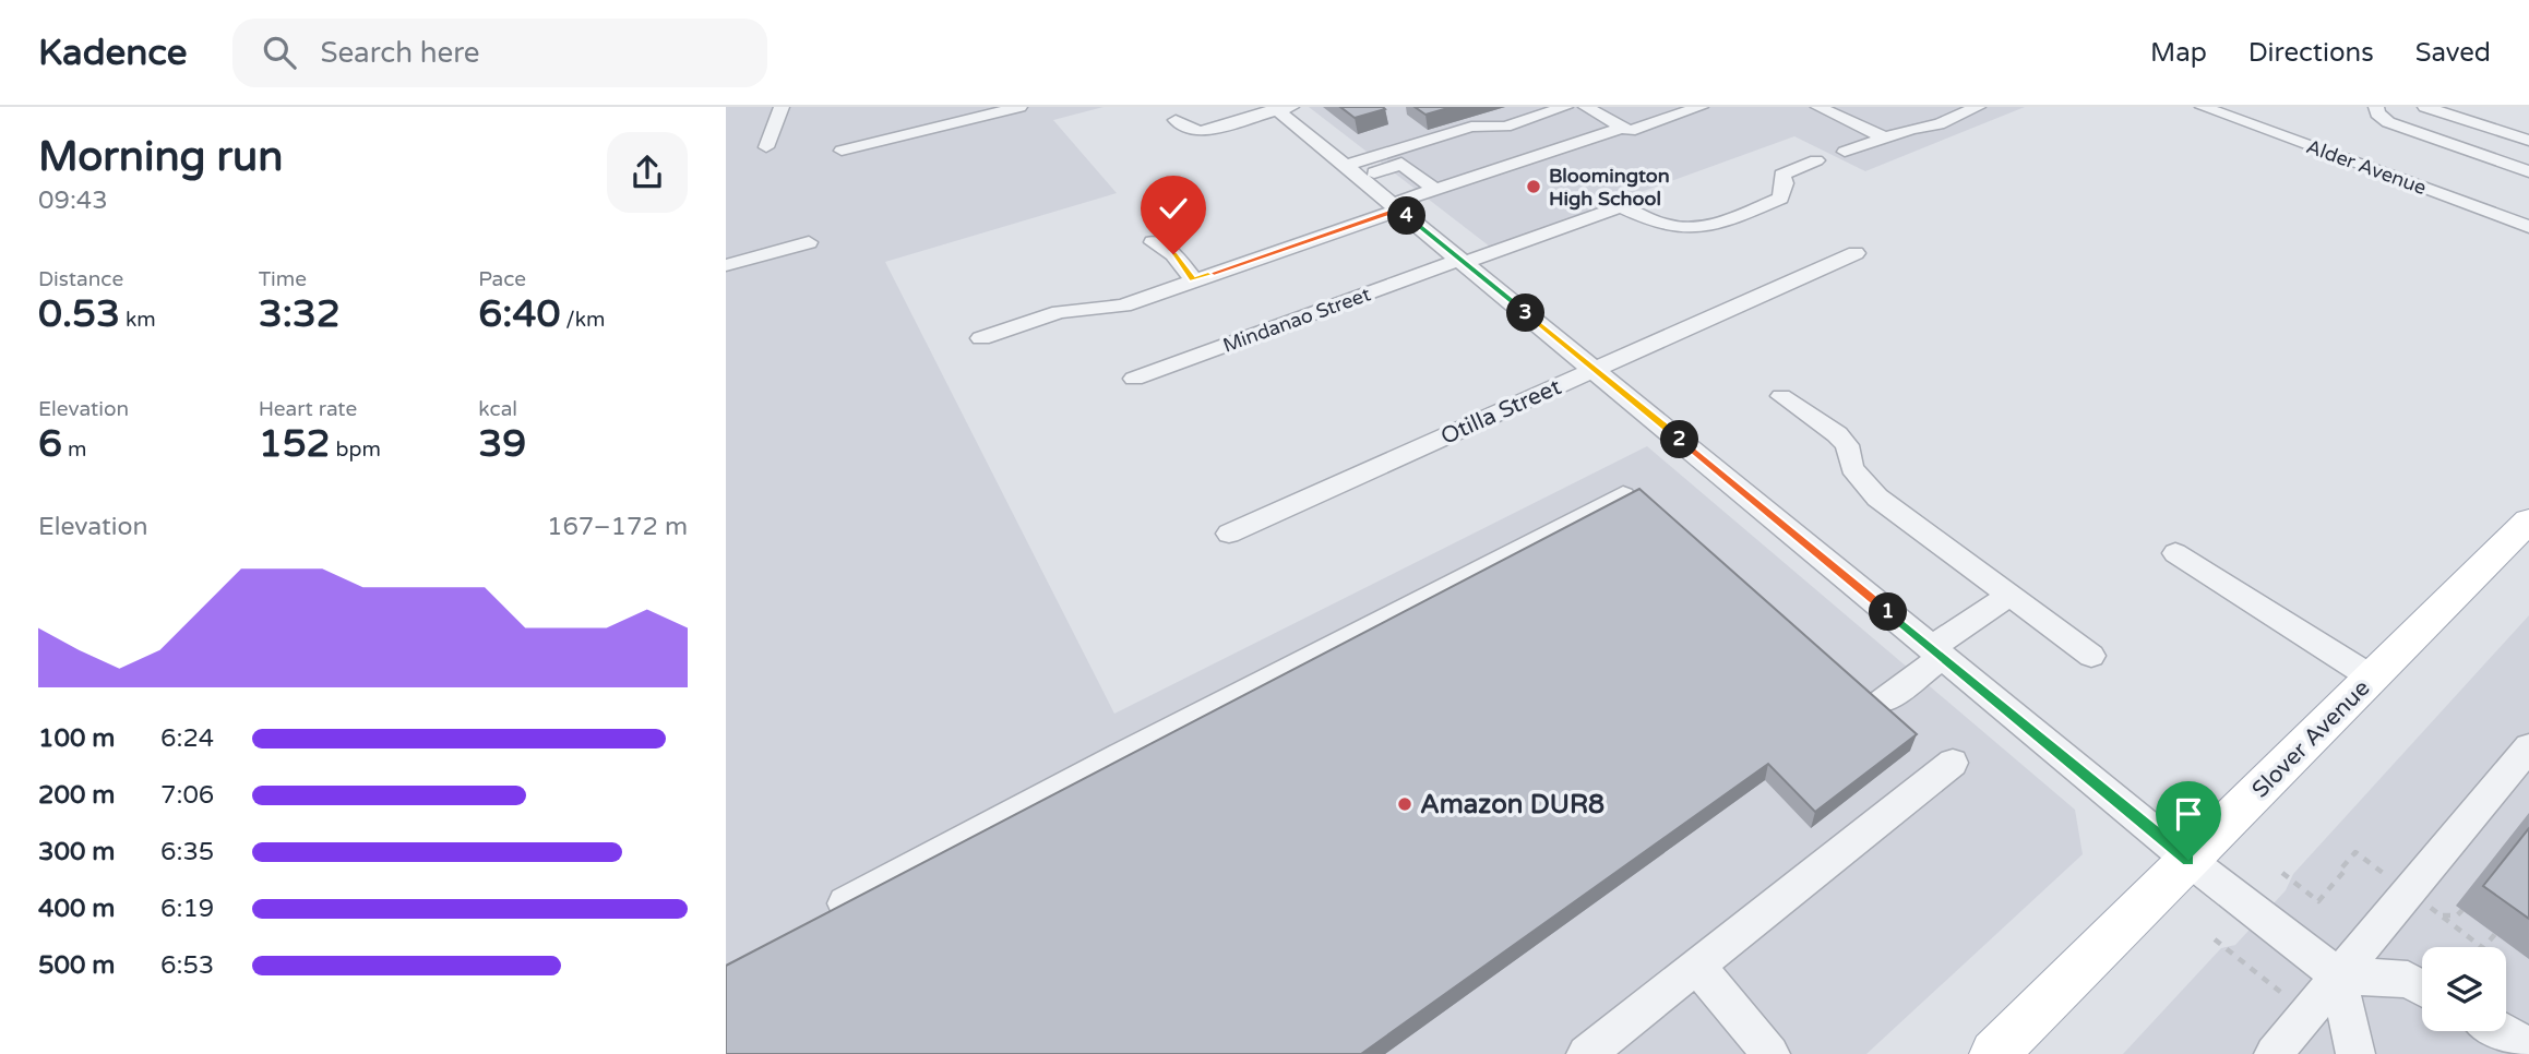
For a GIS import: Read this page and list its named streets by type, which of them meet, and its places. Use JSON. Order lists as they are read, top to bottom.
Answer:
{
  "streets": {
    "main road": ["Slover Avenue"],
    "street": ["Alder Avenue", "Mindanao Street", "Otilla Street"]
  },
  "places": ["Bloomington High School", "Amazon DUR8"],
  "page": {
    "header": "Kadence",
    "search": "Search here",
    "nav": ["Map", "Directions", "Saved"],
    "heading": ["Morning run", "09:43"],
    "pins": [
      "4",
      "3",
      "2",
      "1"
    ],
    "stats": [
      ["Distance", "0.53 km"],
      ["Time", "3:32"],
      ["Pace", "6:40 /km"],
      ["Elevation", "6 m"],
      ["Heart rate", "152 bpm"],
      ["kcal", "39"]
    ],
    "chart": ["Elevation", "167–172 m"],
    "list": [
      {
        "name": "100 m",
        "note": "6:24"
      },
      {
        "name": "200 m",
        "note": "7:06"
      },
      {
        "name": "300 m",
        "note": "6:35"
      },
      {
        "name": "400 m",
        "note": "6:19"
      },
      {
        "name": "500 m",
        "note": "6:53"
      }
    ]
  }
}
